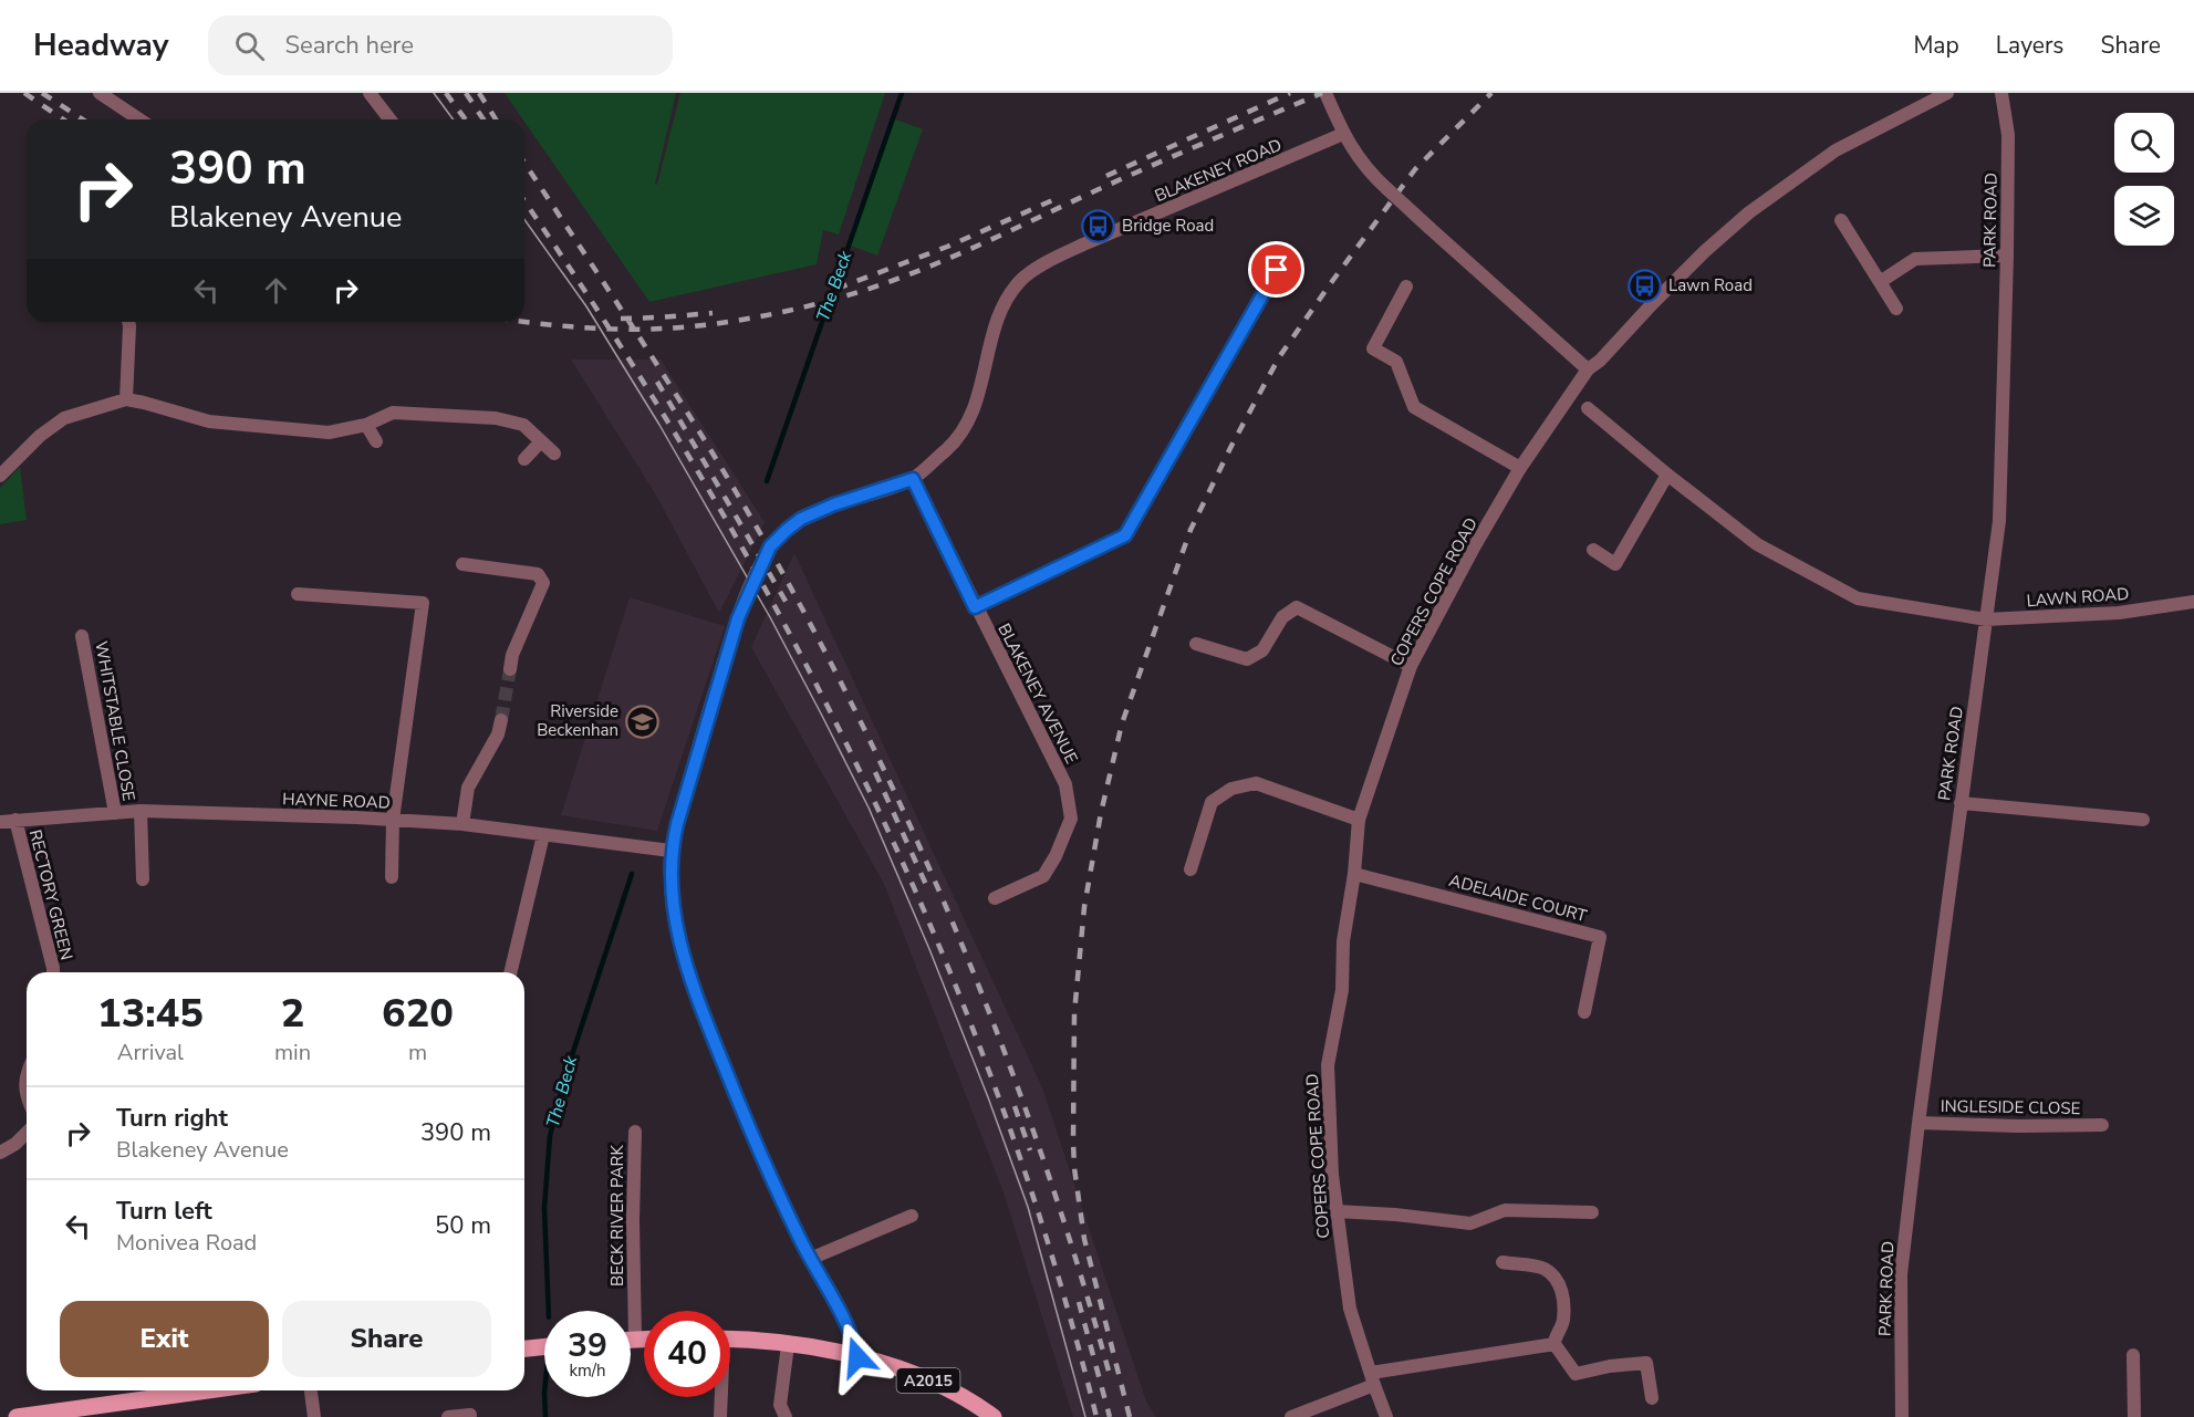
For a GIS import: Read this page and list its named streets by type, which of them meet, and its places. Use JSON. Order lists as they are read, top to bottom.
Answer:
{
  "streets": {
    "main road": ["A2015"],
    "street": [
      "BLAKENEY ROAD",
      "PARK ROAD",
      "COPERS COPE ROAD",
      "LAWN ROAD",
      "BLAKENEY AVENUE",
      "WHITSTABLE CLOSE",
      "HAYNE ROAD",
      "RECTORY GREEN",
      "ADELAIDE COURT",
      "INGLESIDE CLOSE",
      "BECK RIVER PARK"
    ]
  },
  "crossings": [
    ["BLAKENEY ROAD", "BLAKENEY AVENUE"],
    ["BLAKENEY ROAD", "HAYNE ROAD"],
    ["BLAKENEY ROAD", "A2015"],
    ["PARK ROAD", "LAWN ROAD"],
    ["PARK ROAD", "INGLESIDE CLOSE"],
    ["COPERS COPE ROAD", "ADELAIDE COURT"],
    ["WHITSTABLE CLOSE", "HAYNE ROAD"],
    ["HAYNE ROAD", "RECTORY GREEN"]
  ],
  "water": ["The Beck"],
  "places": {
    "bus stop": ["Bridge Road", "Lawn Road"],
    "school or university": ["Riverside Beckenhan"]
  },
  "page": {
    "header": "Headway",
    "search": "Search here",
    "nav": ["Map", "Layers", "Share"],
    "turn": ["390 m", "Blakeney Avenue"],
    "eta": [
      "13:45",
      "Arrival",
      "2",
      "min",
      "620",
      "m"
    ],
    "list": [
      {
        "name": "Turn right",
        "note": "Blakeney Avenue",
        "value": "390 m"
      },
      {
        "name": "Turn left",
        "note": "Monivea Road",
        "value": "50 m"
      }
    ],
    "buttons": ["Exit", "Share"],
    "speed": "39 km/h",
    "limit": "40"
  }
}
